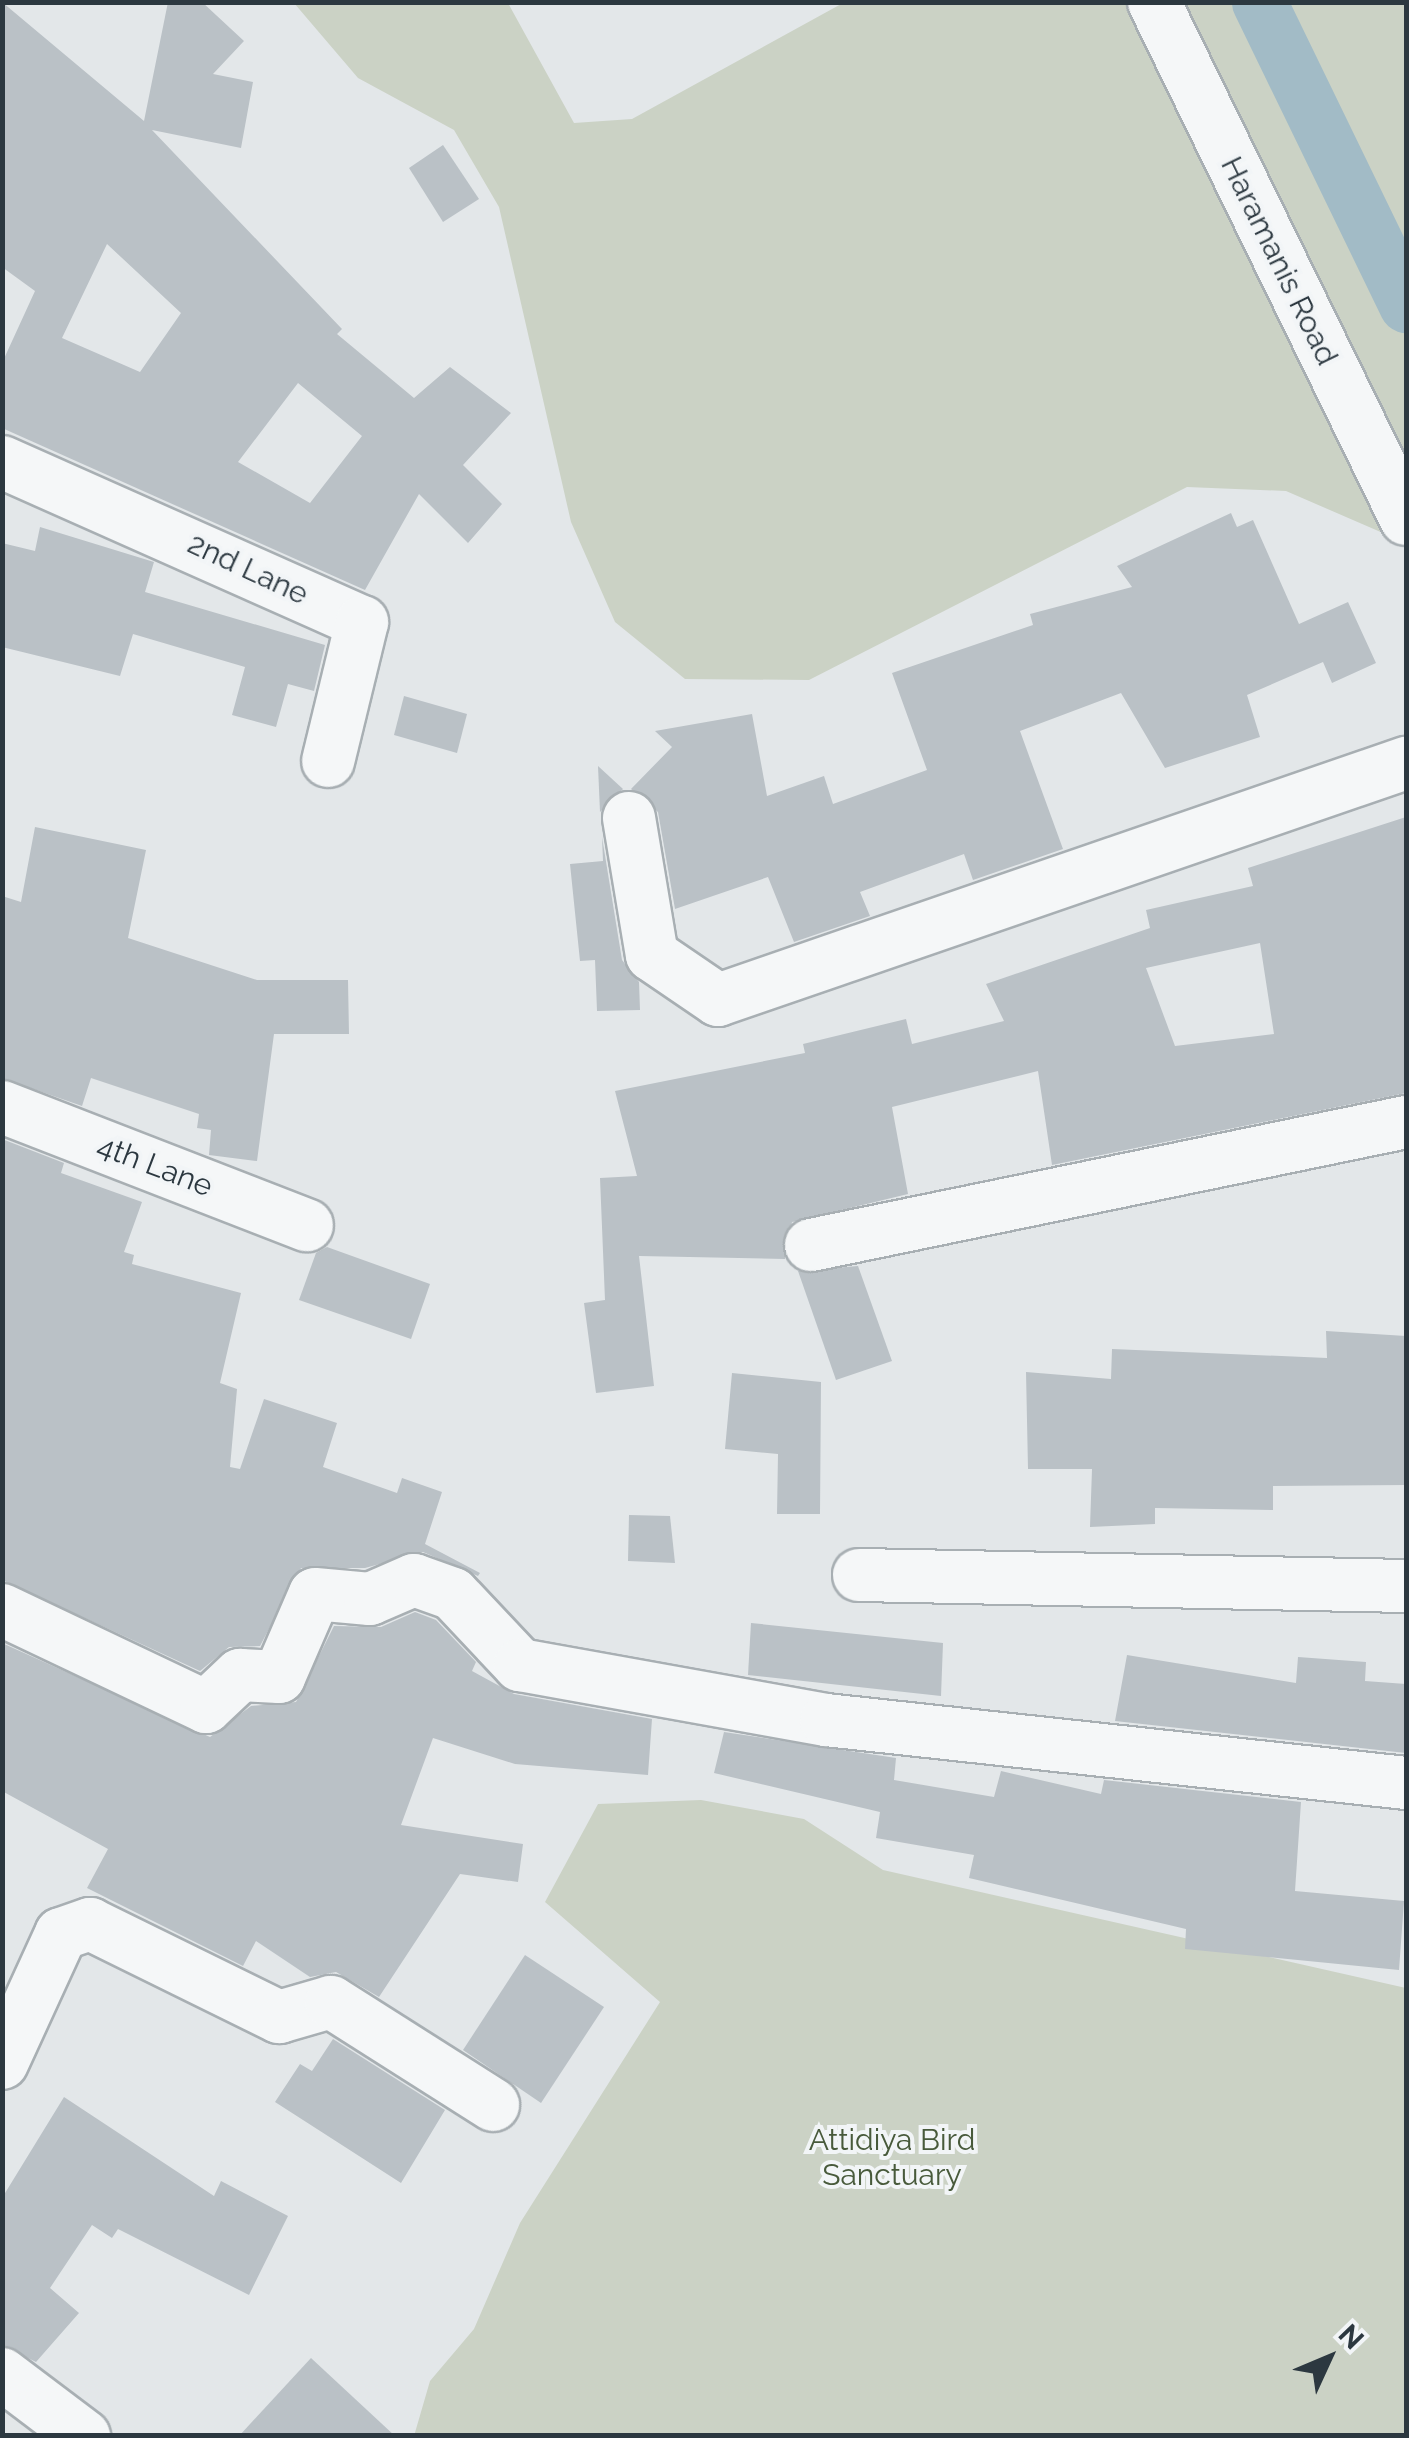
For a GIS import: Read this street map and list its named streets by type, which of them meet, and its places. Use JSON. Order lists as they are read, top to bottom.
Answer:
{
  "streets": {
    "street": ["Haramanis Road", "2nd Lane", "4th Lane"]
  },
  "parks": ["Attidiya Bird Sanctuary"],
  "north": "top right"
}
